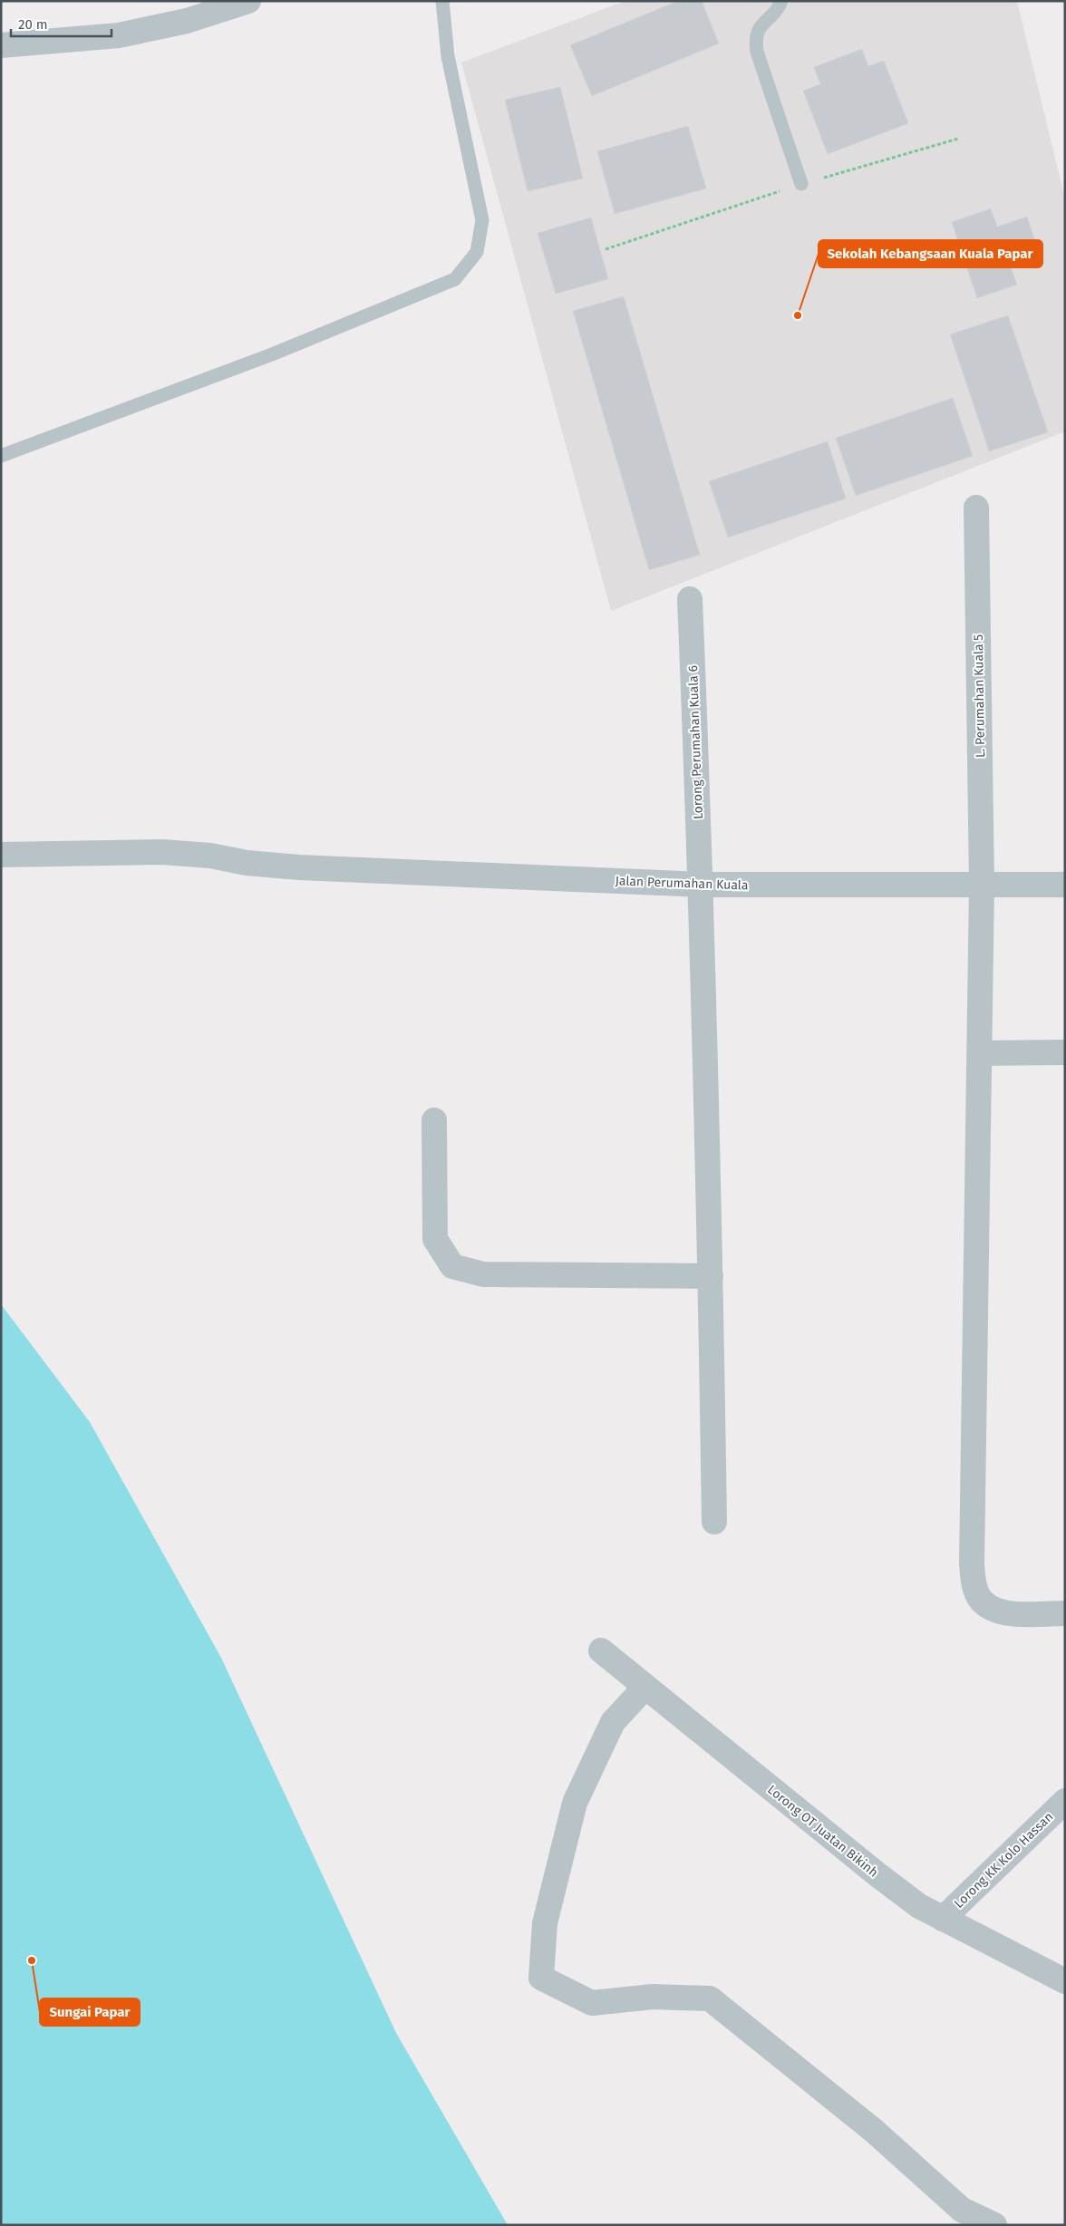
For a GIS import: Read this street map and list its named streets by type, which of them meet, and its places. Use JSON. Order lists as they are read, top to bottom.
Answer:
{
  "streets": {
    "street": [
      "L. Perumahan Kuala 5",
      "Lorong Perumahan Kuala 6",
      "Jalan Perumahan Kuala",
      "Lorong OT Juatan Bikinh",
      "Lorong KK Kolo Hassan"
    ]
  },
  "crossings": [
    ["L. Perumahan Kuala 5", "Jalan Perumahan Kuala"],
    ["Lorong Perumahan Kuala 6", "Jalan Perumahan Kuala"],
    ["Lorong OT Juatan Bikinh", "Lorong KK Kolo Hassan"]
  ],
  "places": ["Sekolah Kebangsaan Kuala Papar", "Sungai Papar"],
  "scale_bar": "20 m"
}
